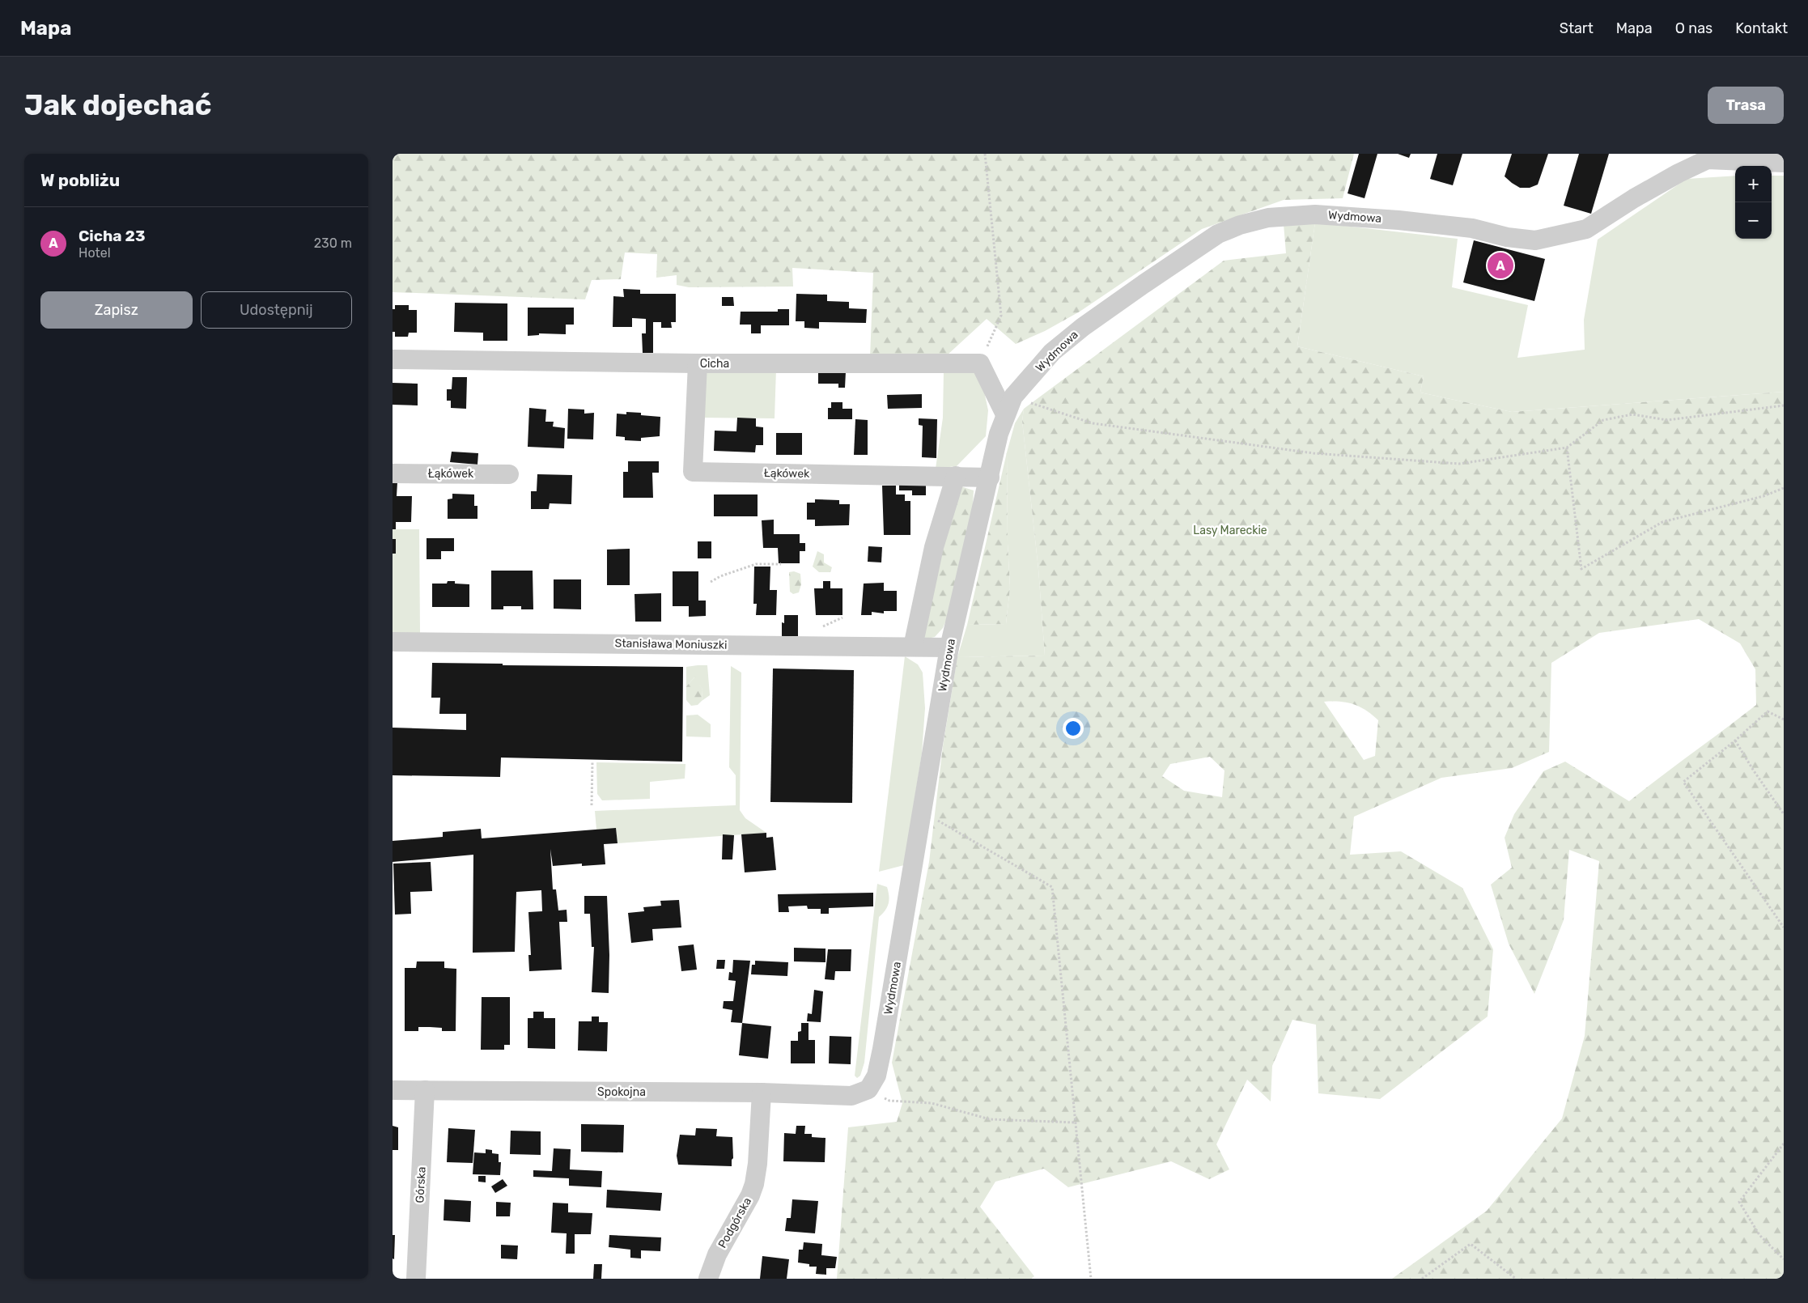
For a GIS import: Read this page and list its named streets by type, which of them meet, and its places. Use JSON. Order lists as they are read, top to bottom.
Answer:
{
  "streets": {
    "street": [
      "Wydmowa",
      "Cicha",
      "Łąkówek",
      "Stanisława Moniuszki",
      "Spokojna",
      "Górska",
      "Podgórska"
    ]
  },
  "crossings": [
    ["Wydmowa", "Łąkówek"],
    ["Wydmowa", "Stanisława Moniuszki"],
    ["Wydmowa", "Spokojna"],
    ["Cicha", "Łąkówek"],
    ["Spokojna", "Górska"],
    ["Spokojna", "Podgórska"]
  ],
  "parks": ["Lasy Mareckie"],
  "page": {
    "header": "Mapa",
    "nav": [
      "Start",
      "Mapa",
      "O nas",
      "Kontakt"
    ],
    "buttons": [
      "Trasa",
      ["Zapisz", "Udostępnij"]
    ],
    "title": "Jak dojechać",
    "heading": "W pobliżu",
    "map_buttons": ["+", "−"],
    "list": [
      {
        "mark": "A",
        "name": "Cicha 23",
        "note": "Hotel",
        "value": "230 m"
      }
    ],
    "pins": "A"
  }
}
